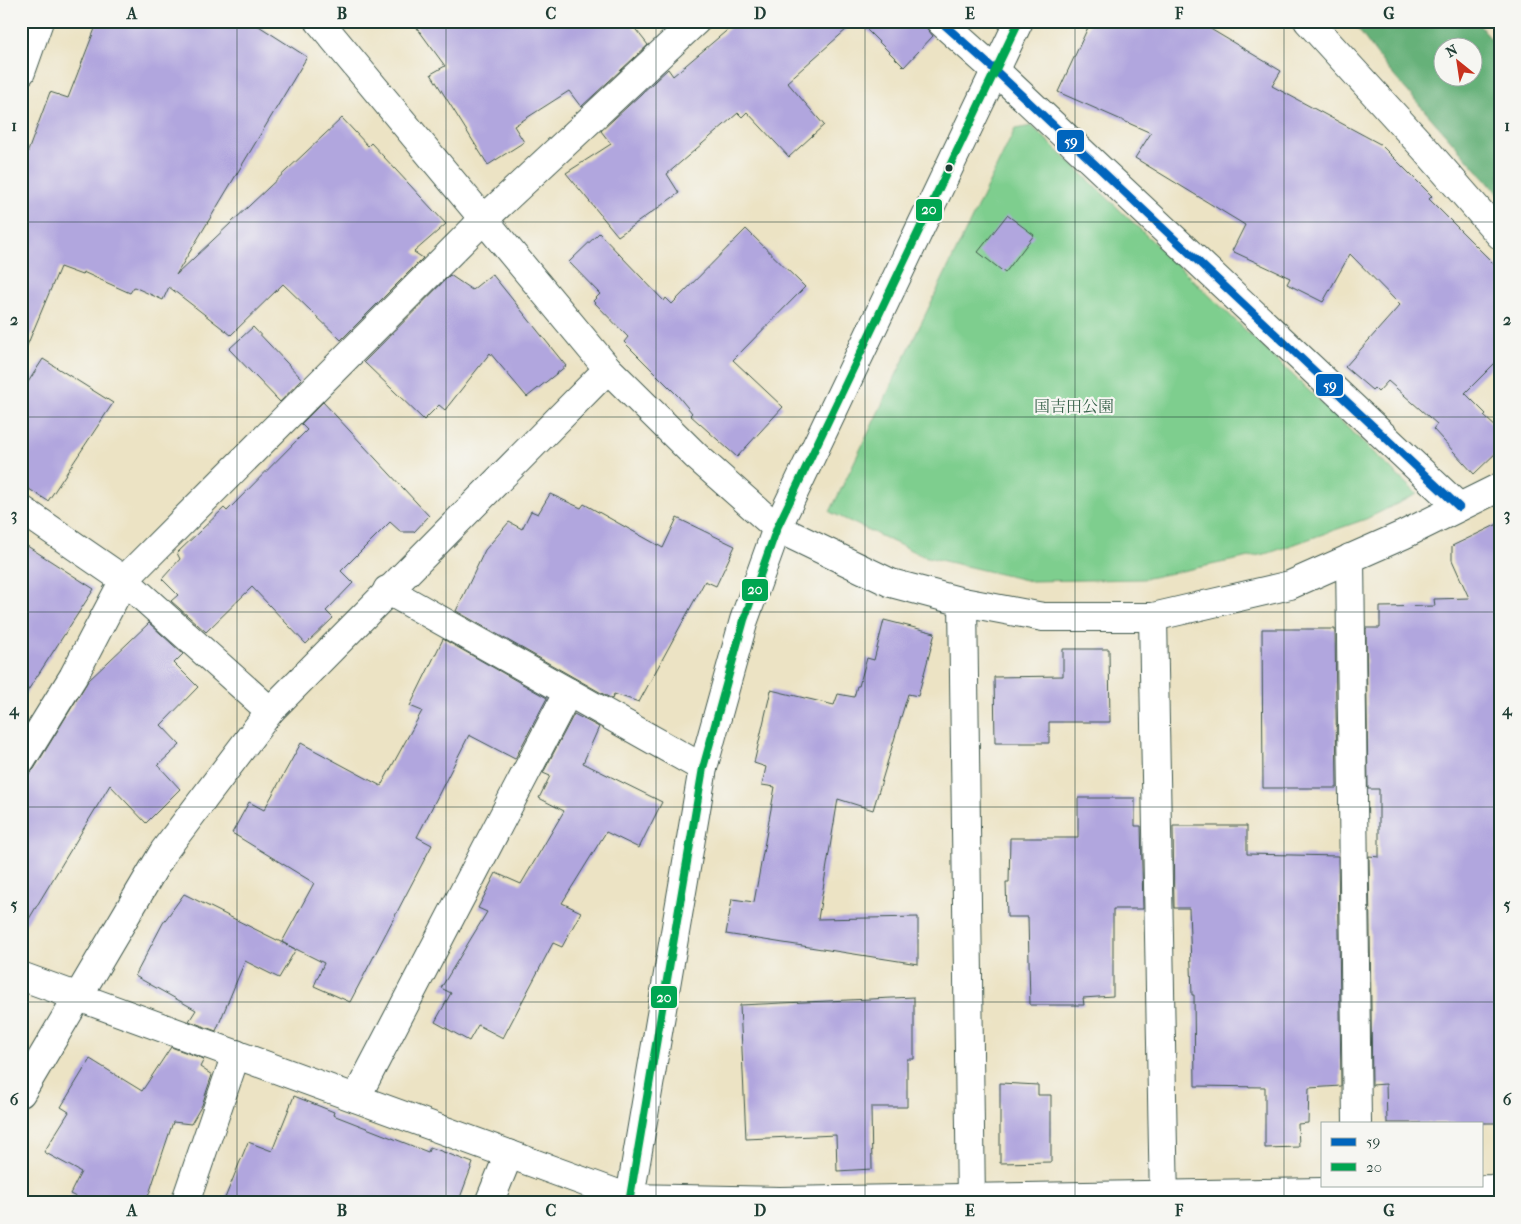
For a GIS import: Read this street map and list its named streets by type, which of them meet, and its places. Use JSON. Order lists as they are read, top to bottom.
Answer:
{
  "parks": ["国吉田公園"],
  "lines": ["transit line 59", "transit line 20"],
  "legend": ["59", "20"],
  "north": "top left",
  "grid": {
    "columns": [
      "A",
      "B",
      "C",
      "D",
      "E",
      "F",
      "G"
    ],
    "rows": [
      "1",
      "2",
      "3",
      "4",
      "5",
      "6"
    ]
  }
}
